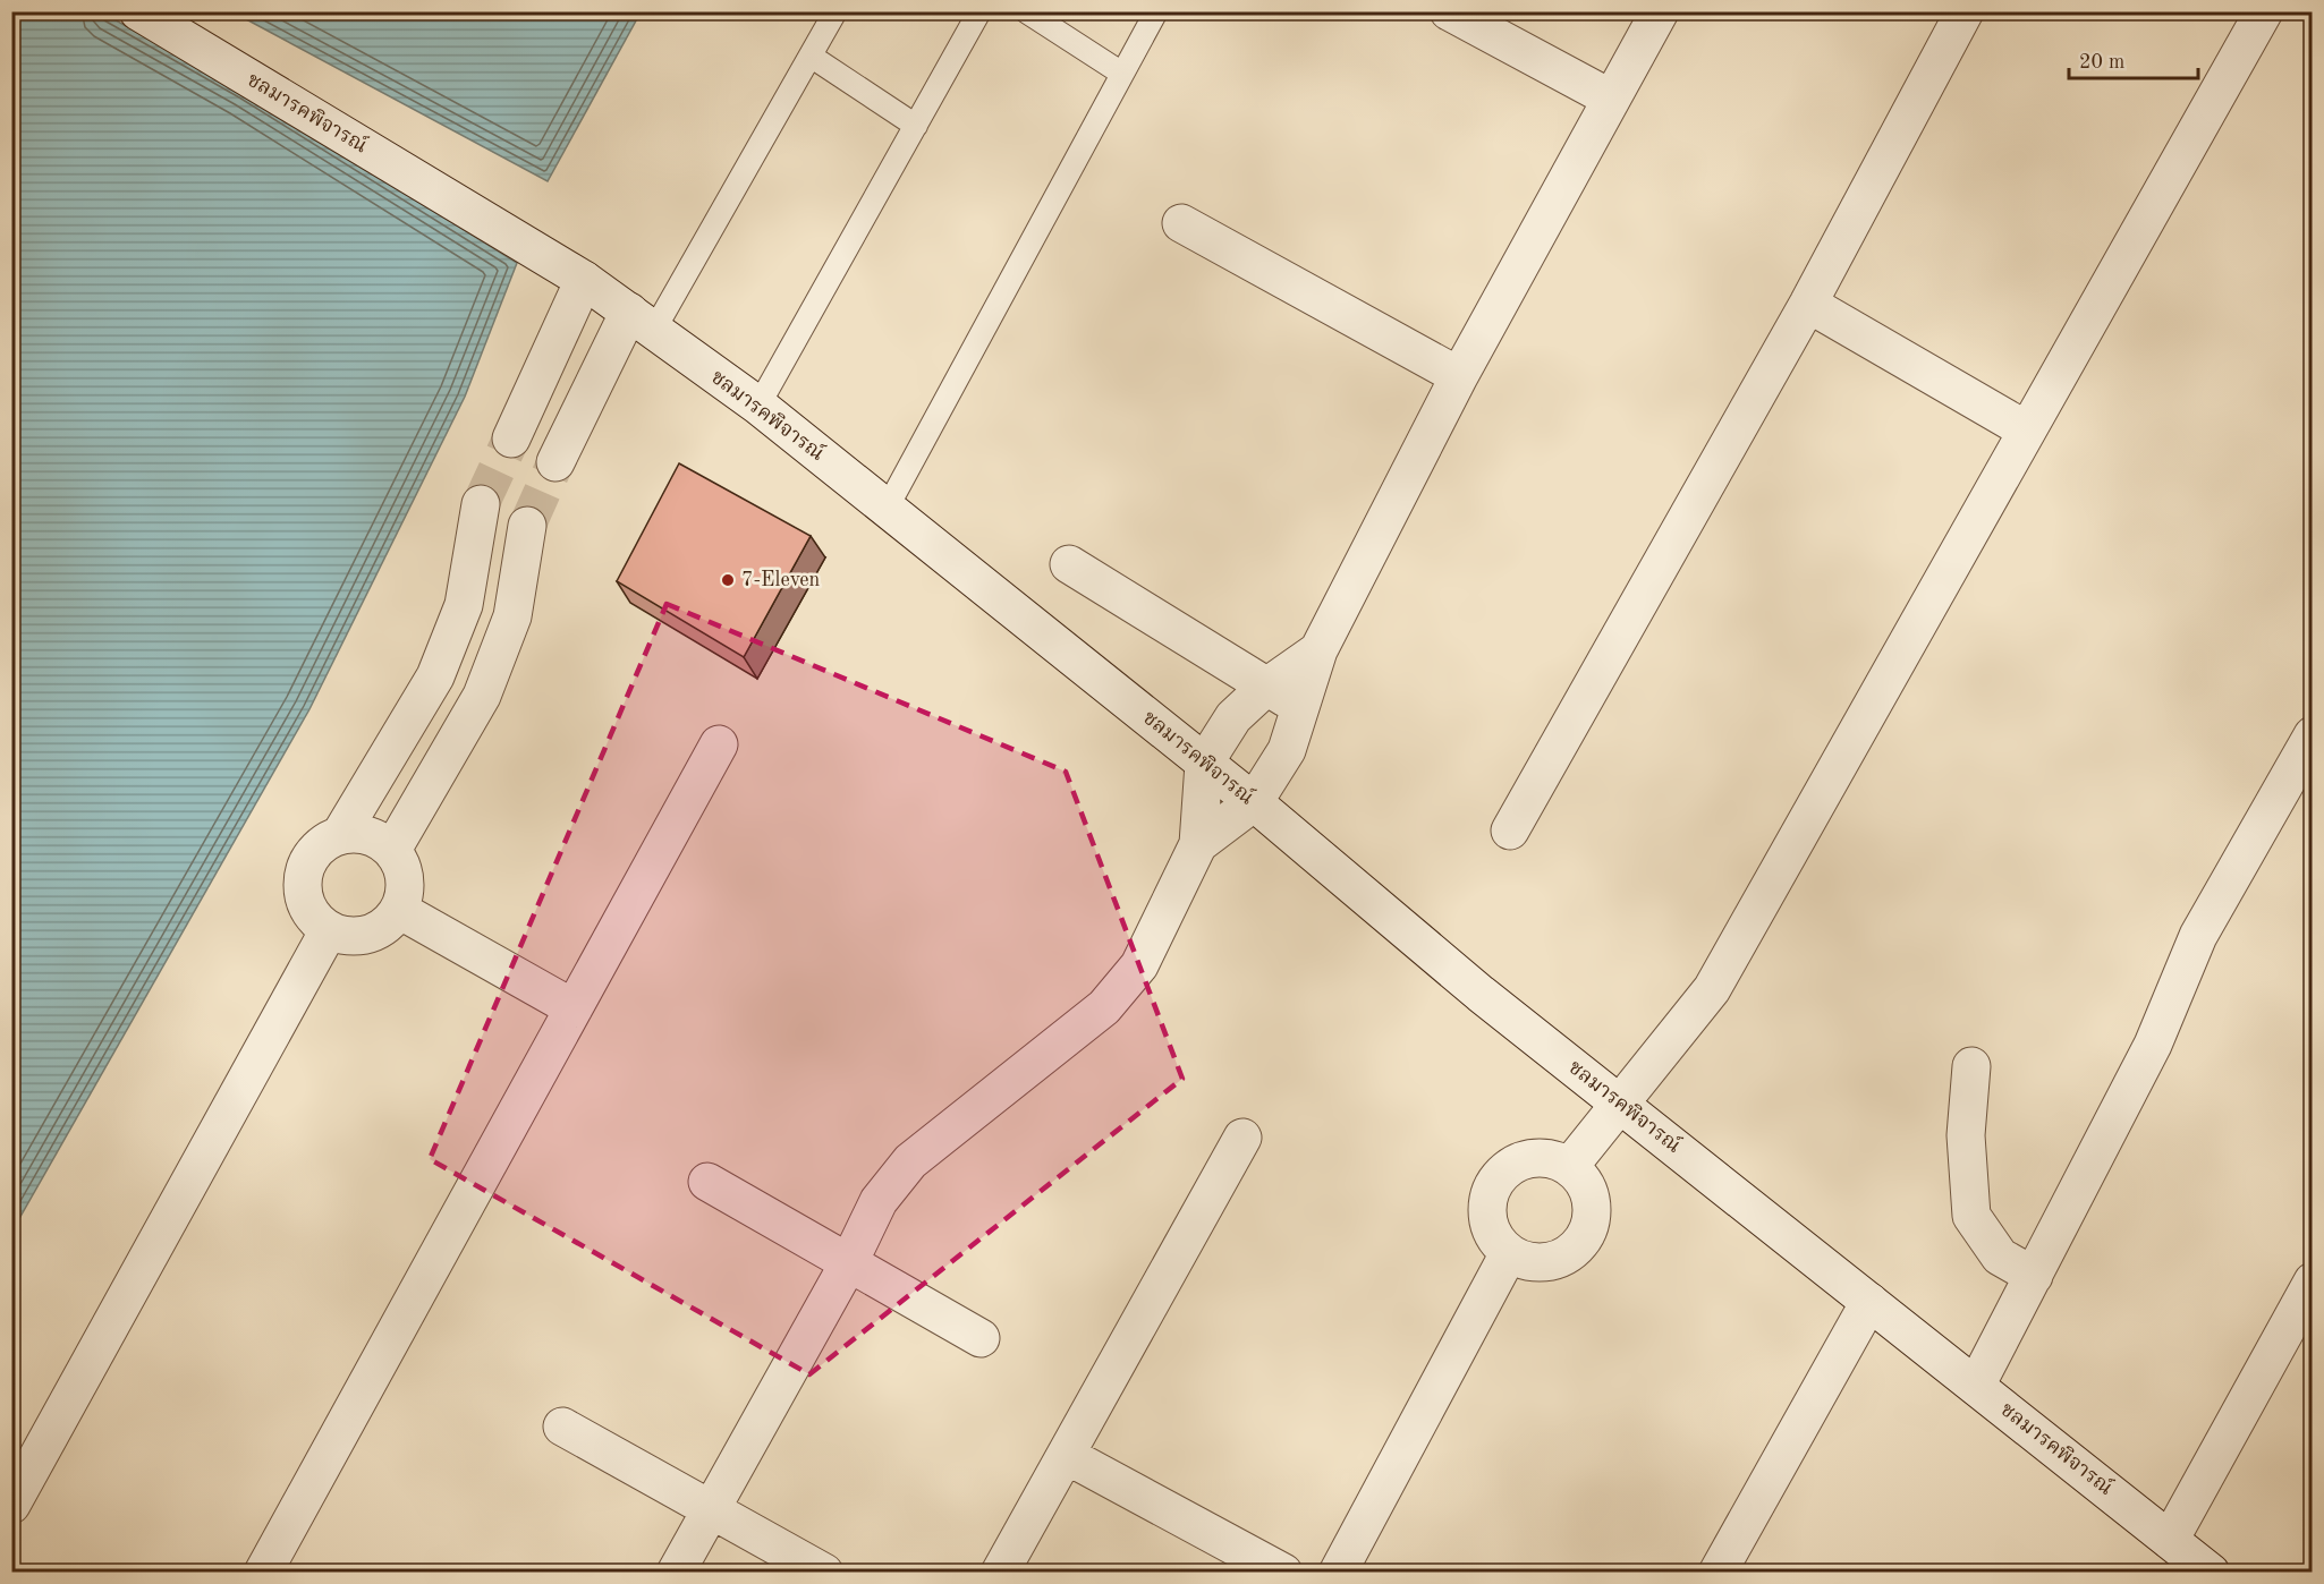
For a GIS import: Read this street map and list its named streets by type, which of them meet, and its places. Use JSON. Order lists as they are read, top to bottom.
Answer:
{
  "streets": {
    "street": ["ชลมารคพิจารณ์"]
  },
  "places": ["7-Eleven"],
  "scale_bar": "20 m"
}
